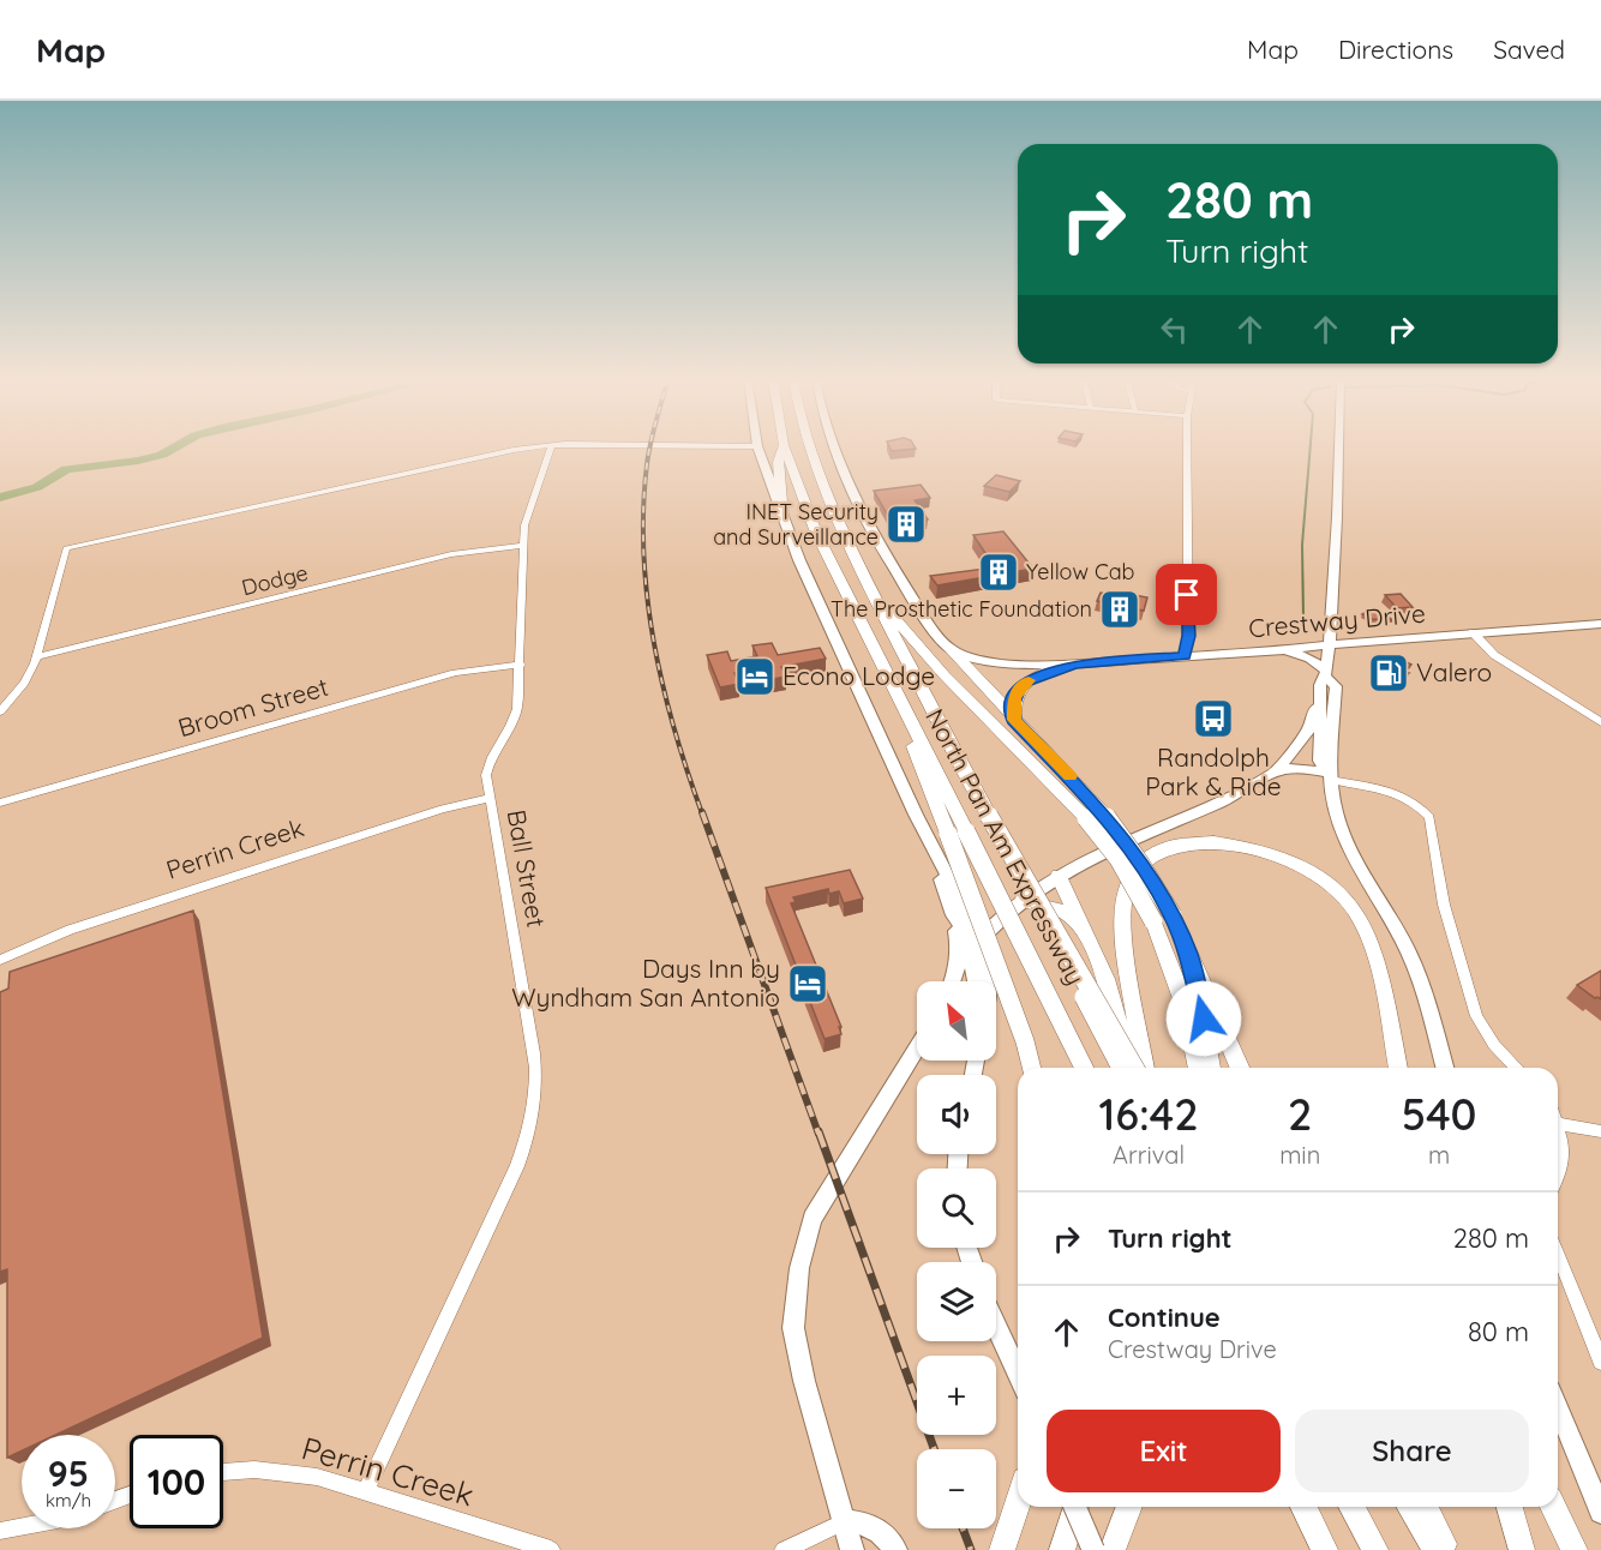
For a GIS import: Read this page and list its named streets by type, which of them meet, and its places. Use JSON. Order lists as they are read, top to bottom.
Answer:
{
  "streets": {
    "highway": ["North Pan Am Expressway"],
    "main road": ["Crestway Drive"],
    "street": [
      "Dodge",
      "Broom Street",
      "Perrin Creek",
      "Ball Street"
    ]
  },
  "crossings": [
    ["Dodge", "Ball Street"],
    ["Broom Street", "Ball Street"],
    ["Perrin Creek", "Ball Street"]
  ],
  "places": {
    "building": ["INET Security and Surveillance", "Yellow Cab", "The Prosthetic Foundation"],
    "fuel station": ["Valero"],
    "hotel": ["Econo Lodge", "Days Inn by Wyndham San Antonio"],
    "bus stop": ["Randolph Park & Ride"]
  },
  "north": "top left",
  "page": {
    "header": "Map",
    "nav": ["Map", "Directions", "Saved"],
    "turn": ["280 m", "Turn right"],
    "map_buttons": ["+", "−"],
    "eta": [
      "16:42",
      "Arrival",
      "2",
      "min",
      "540",
      "m"
    ],
    "list": [
      {
        "name": "Turn right",
        "value": "280 m"
      },
      {
        "name": "Continue",
        "note": "Crestway Drive",
        "value": "80 m"
      }
    ],
    "buttons": ["Exit", "Share"],
    "speed": "95 km/h",
    "limit": "100"
  }
}
